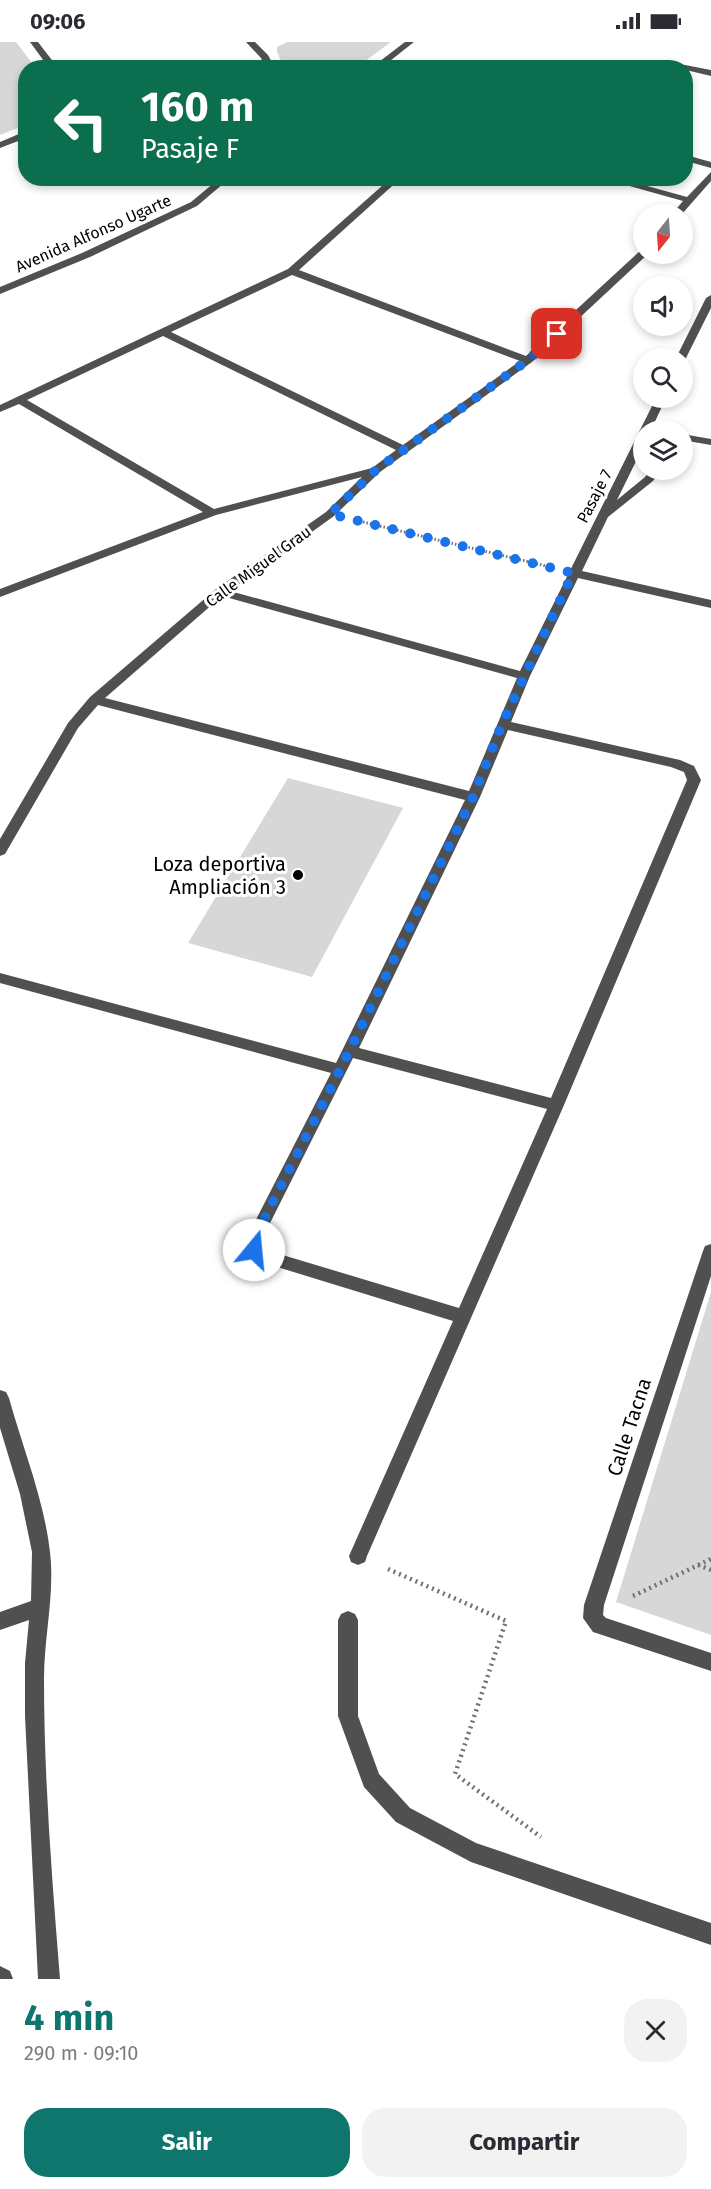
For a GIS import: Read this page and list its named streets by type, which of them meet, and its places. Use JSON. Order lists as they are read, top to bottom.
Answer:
{
  "streets": {
    "street": [
      "Avenida Alfonso Ugarte",
      "Pasaje 7",
      "Calle Miguel Grau",
      "Calle Tacna"
    ]
  },
  "places": ["Loza deportiva Ampliación 3"],
  "north": "bottom",
  "page": {
    "status": "09:06",
    "turn": ["160 m", "Pasaje F"],
    "heading": ["4 min", "290 m · 09:10"],
    "buttons": ["Salir", "Compartir"]
  }
}
